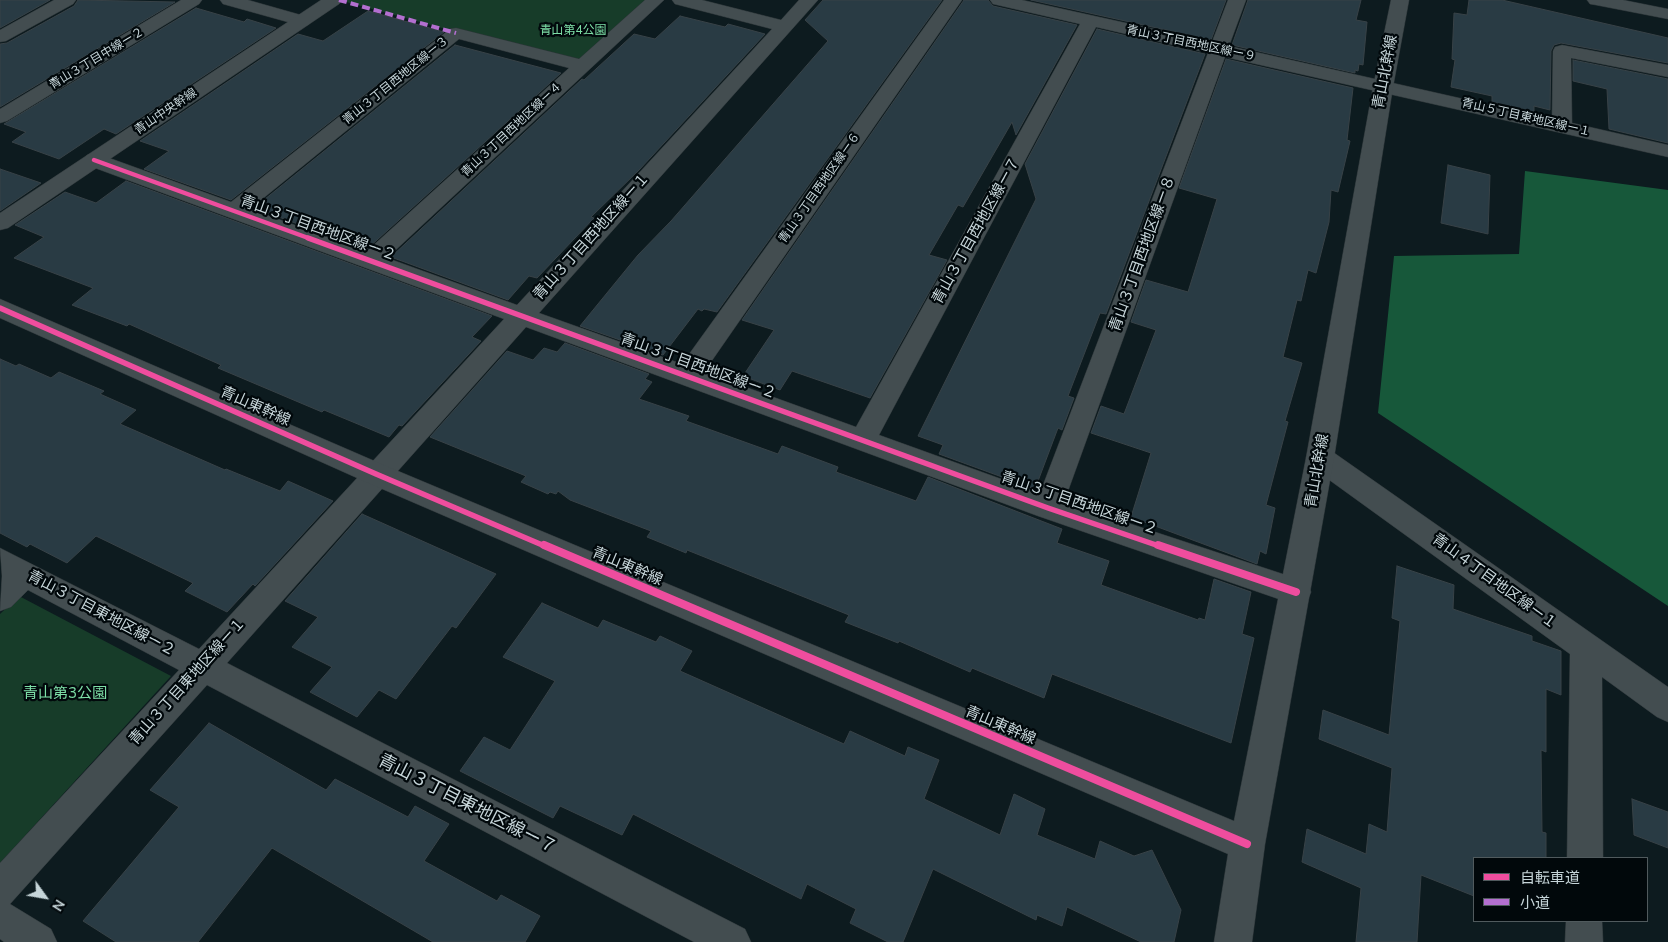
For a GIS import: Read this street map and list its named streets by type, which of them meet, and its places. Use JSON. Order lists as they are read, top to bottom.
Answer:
{
  "streets": {
    "street": [
      "青山３丁目西地区線ー９",
      "青山３丁目中線ー２",
      "青山北幹線",
      "青山３丁目西地区線ー３",
      "青山中央幹線",
      "青山５丁目東地区線ー１",
      "青山３丁目西地区線ー４",
      "青山３丁目西地区線ー６",
      "青山３丁目西地区線ー２",
      "青山３丁目西地区線ー７",
      "青山３丁目西地区線ー１",
      "青山３丁目西地区線ー８",
      "青山東幹線",
      "青山４丁目地区線ー１",
      "青山３丁目東地区線ー２",
      "青山３丁目東地区線ー１",
      "青山３丁目東地区線ー７"
    ]
  },
  "crossings": [
    ["青山３丁目西地区線ー９", "青山北幹線"],
    ["青山３丁目西地区線ー９", "青山５丁目東地区線ー１"],
    ["青山３丁目西地区線ー９", "青山３丁目西地区線ー７"],
    ["青山３丁目西地区線ー９", "青山３丁目西地区線ー８"],
    ["青山北幹線", "青山５丁目東地区線ー１"],
    ["青山北幹線", "青山３丁目西地区線ー２"],
    ["青山北幹線", "青山東幹線"],
    ["青山北幹線", "青山４丁目地区線ー１"],
    ["青山３丁目西地区線ー３", "青山３丁目西地区線ー４"],
    ["青山３丁目西地区線ー３", "青山３丁目西地区線ー２"],
    ["青山中央幹線", "青山３丁目西地区線ー２"],
    ["青山３丁目西地区線ー４", "青山３丁目西地区線ー２"],
    ["青山３丁目西地区線ー６", "青山３丁目西地区線ー２"],
    ["青山３丁目西地区線ー２", "青山３丁目西地区線ー７"],
    ["青山３丁目西地区線ー２", "青山３丁目西地区線ー１"],
    ["青山３丁目西地区線ー２", "青山３丁目西地区線ー８"],
    ["青山３丁目西地区線ー１", "青山東幹線"],
    ["青山３丁目西地区線ー１", "青山３丁目東地区線ー１"],
    ["青山東幹線", "青山３丁目東地区線ー１"],
    ["青山３丁目東地区線ー２", "青山３丁目東地区線ー１"],
    ["青山３丁目東地区線ー２", "青山３丁目東地区線ー７"],
    ["青山３丁目東地区線ー１", "青山３丁目東地区線ー７"]
  ],
  "parks": ["青山第4公園", "青山第3公園"],
  "legend": ["自転車道", "小道"],
  "north": "bottom right"
}
